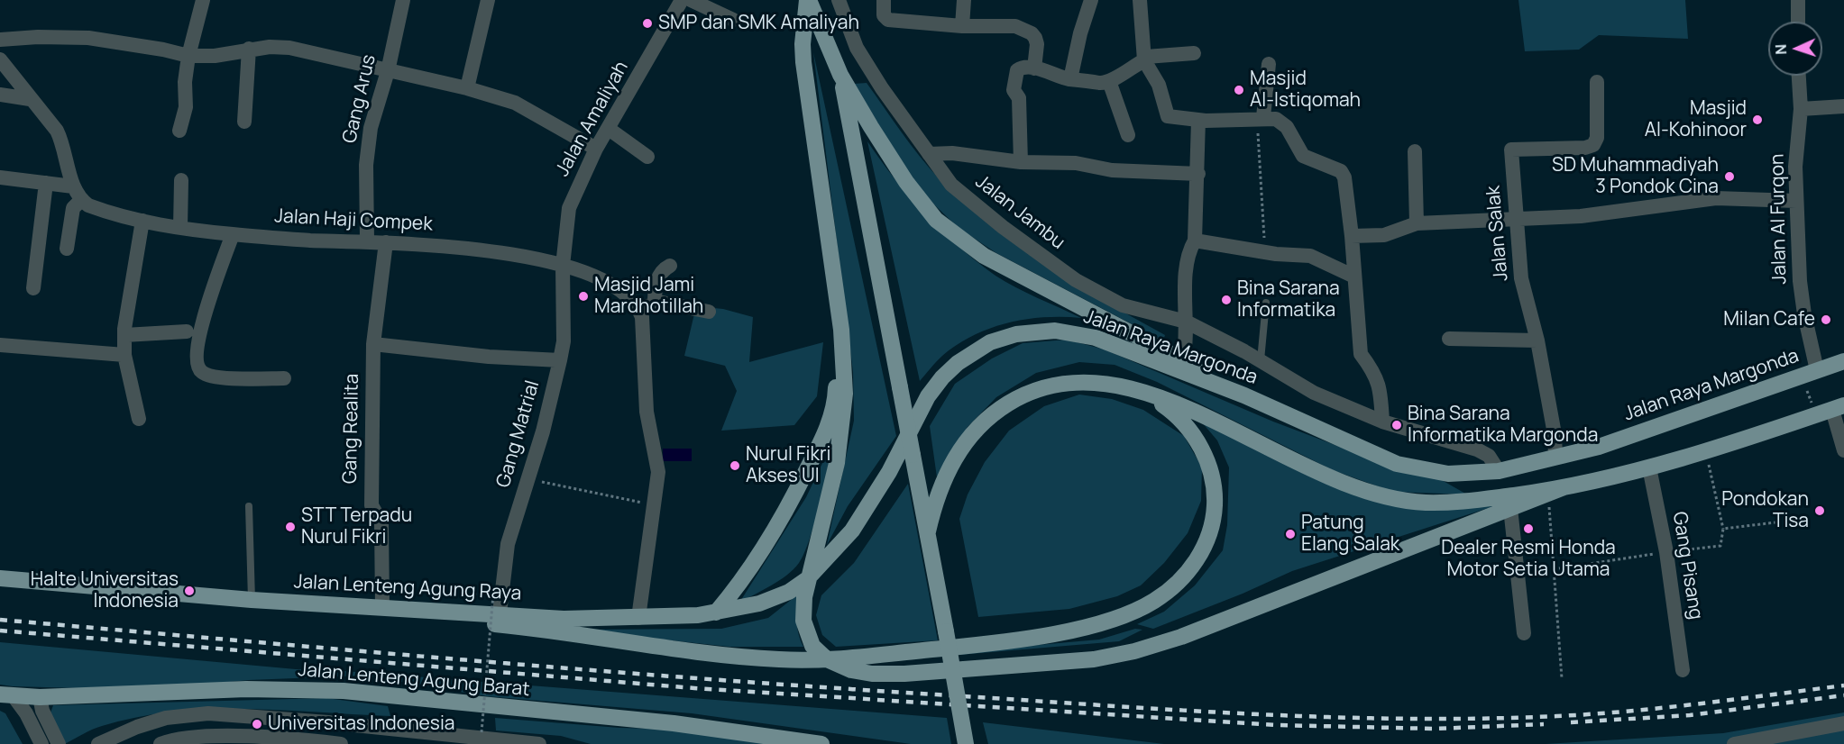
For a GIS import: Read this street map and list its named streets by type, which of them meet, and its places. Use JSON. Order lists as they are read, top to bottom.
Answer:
{
  "streets": {
    "main road": ["Jalan Raya Margonda", "Jalan Lenteng Agung Raya", "Jalan Lenteng Agung Barat"],
    "street": [
      "Gang Arus",
      "Jalan Amaliyah",
      "Jalan Jambu",
      "Jalan Al Furqon",
      "Jalan Haji Compek",
      "Jalan Salak",
      "Gang Realita",
      "Gang Matrial",
      "Gang Pisang"
    ]
  },
  "crossings": [
    ["Gang Arus", "Jalan Haji Compek"],
    ["Jalan Amaliyah", "Jalan Haji Compek"],
    ["Jalan Amaliyah", "Gang Matrial"],
    ["Jalan Al Furqon", "Jalan Raya Margonda"],
    ["Jalan Haji Compek", "Gang Realita"],
    ["Jalan Haji Compek", "Gang Matrial"],
    ["Jalan Salak", "Jalan Raya Margonda"],
    ["Jalan Raya Margonda", "Jalan Lenteng Agung Raya"],
    ["Gang Realita", "Jalan Lenteng Agung Raya"],
    ["Gang Matrial", "Jalan Lenteng Agung Raya"]
  ],
  "places": [
    "SMP dan SMK Amaliyah",
    "Masjid Al-Istiqomah",
    "Masjid Al-Kohinoor",
    "SD Muhammadiyah 3 Pondok Cina",
    "Masjid Jami Mardhotillah",
    "Bina Sarana Informatika",
    "Milan Cafe",
    "Bina Sarana Informatika Margonda",
    "Nurul Fikri Akses UI",
    "Pondokan Tisa",
    "STT Terpadu Nurul Fikri",
    "Dealer Resmi Honda Motor Setia Utama",
    "Patung Elang Salak",
    "Halte Universitas Indonesia",
    "Universitas Indonesia"
  ],
  "north": "left"
}
